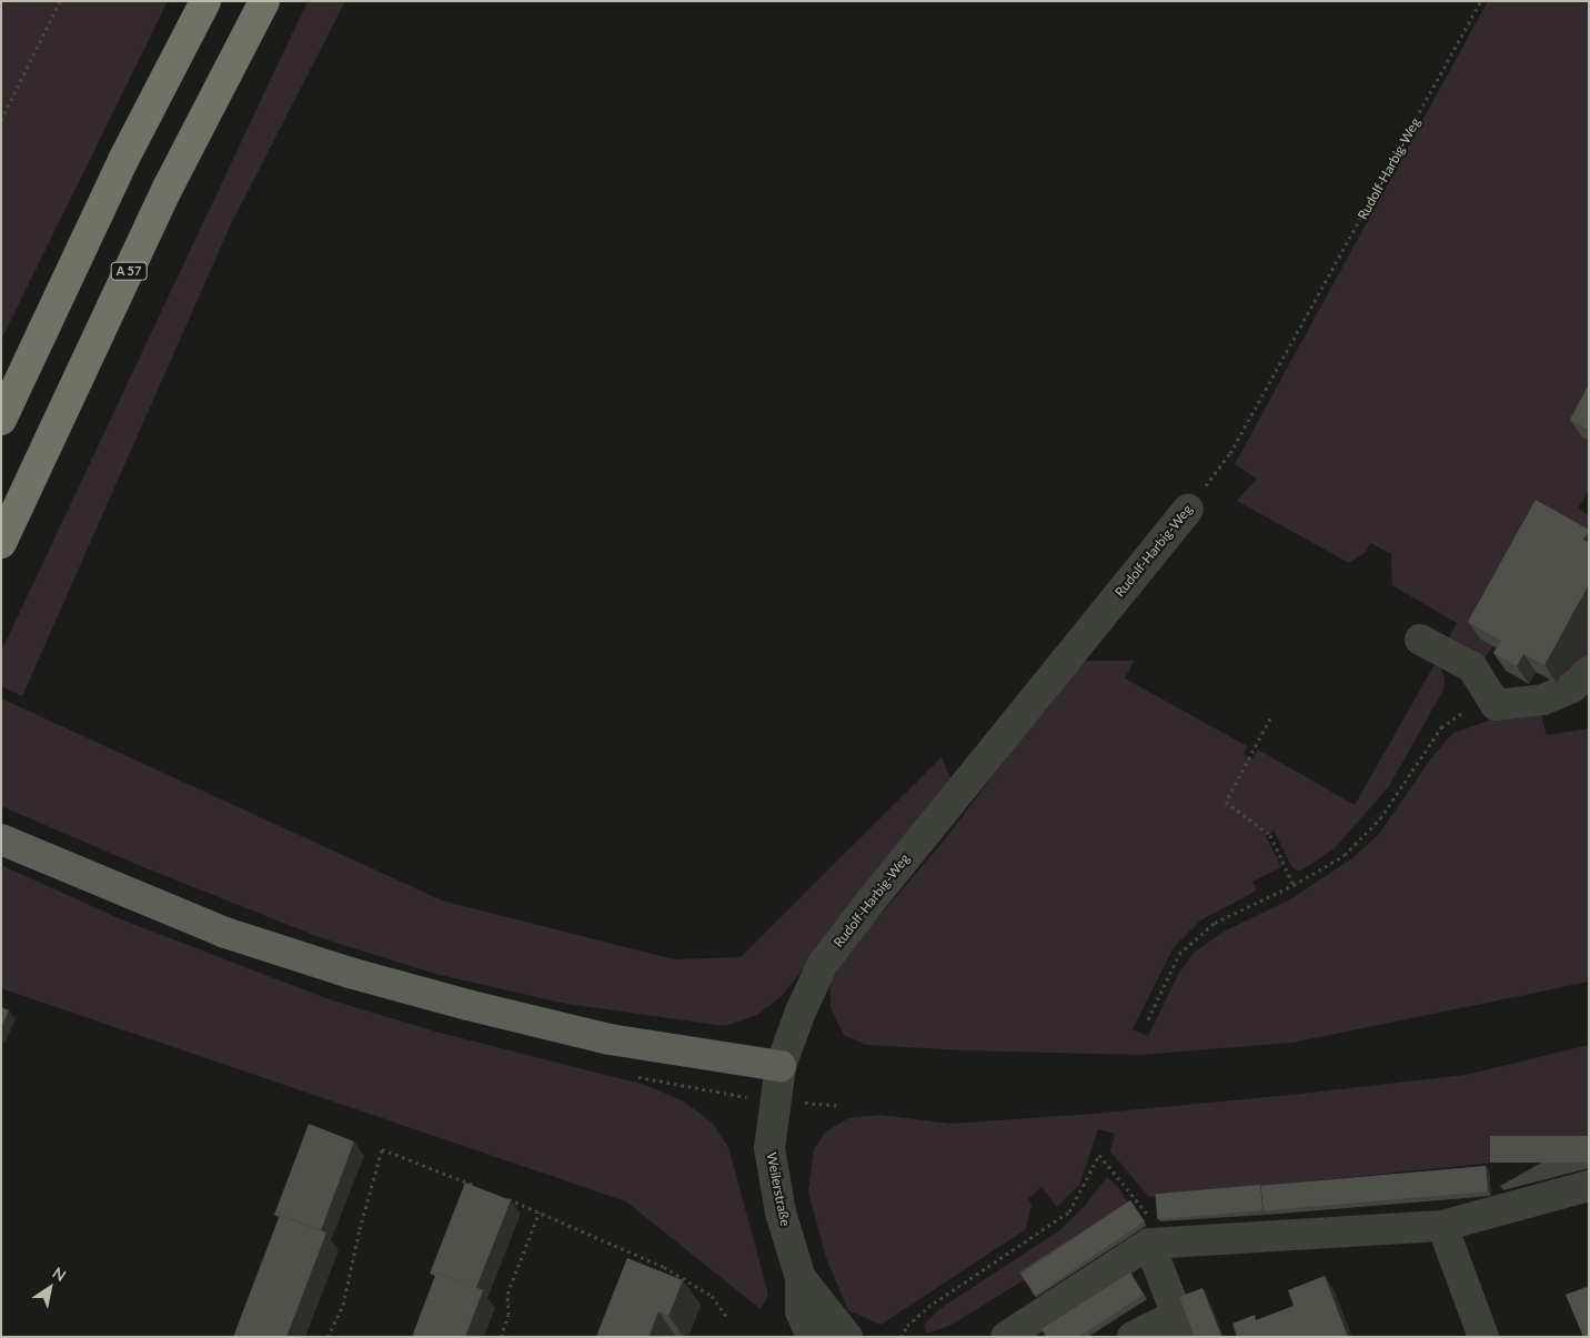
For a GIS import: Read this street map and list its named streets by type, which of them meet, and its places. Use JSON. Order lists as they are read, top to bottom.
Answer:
{
  "streets": {
    "highway": ["A 57"],
    "street": ["Rudolf-Harbig-Weg", "Weilerstraße"]
  },
  "crossings": [
    ["Rudolf-Harbig-Weg", "Weilerstraße"]
  ],
  "north": "top right"
}
